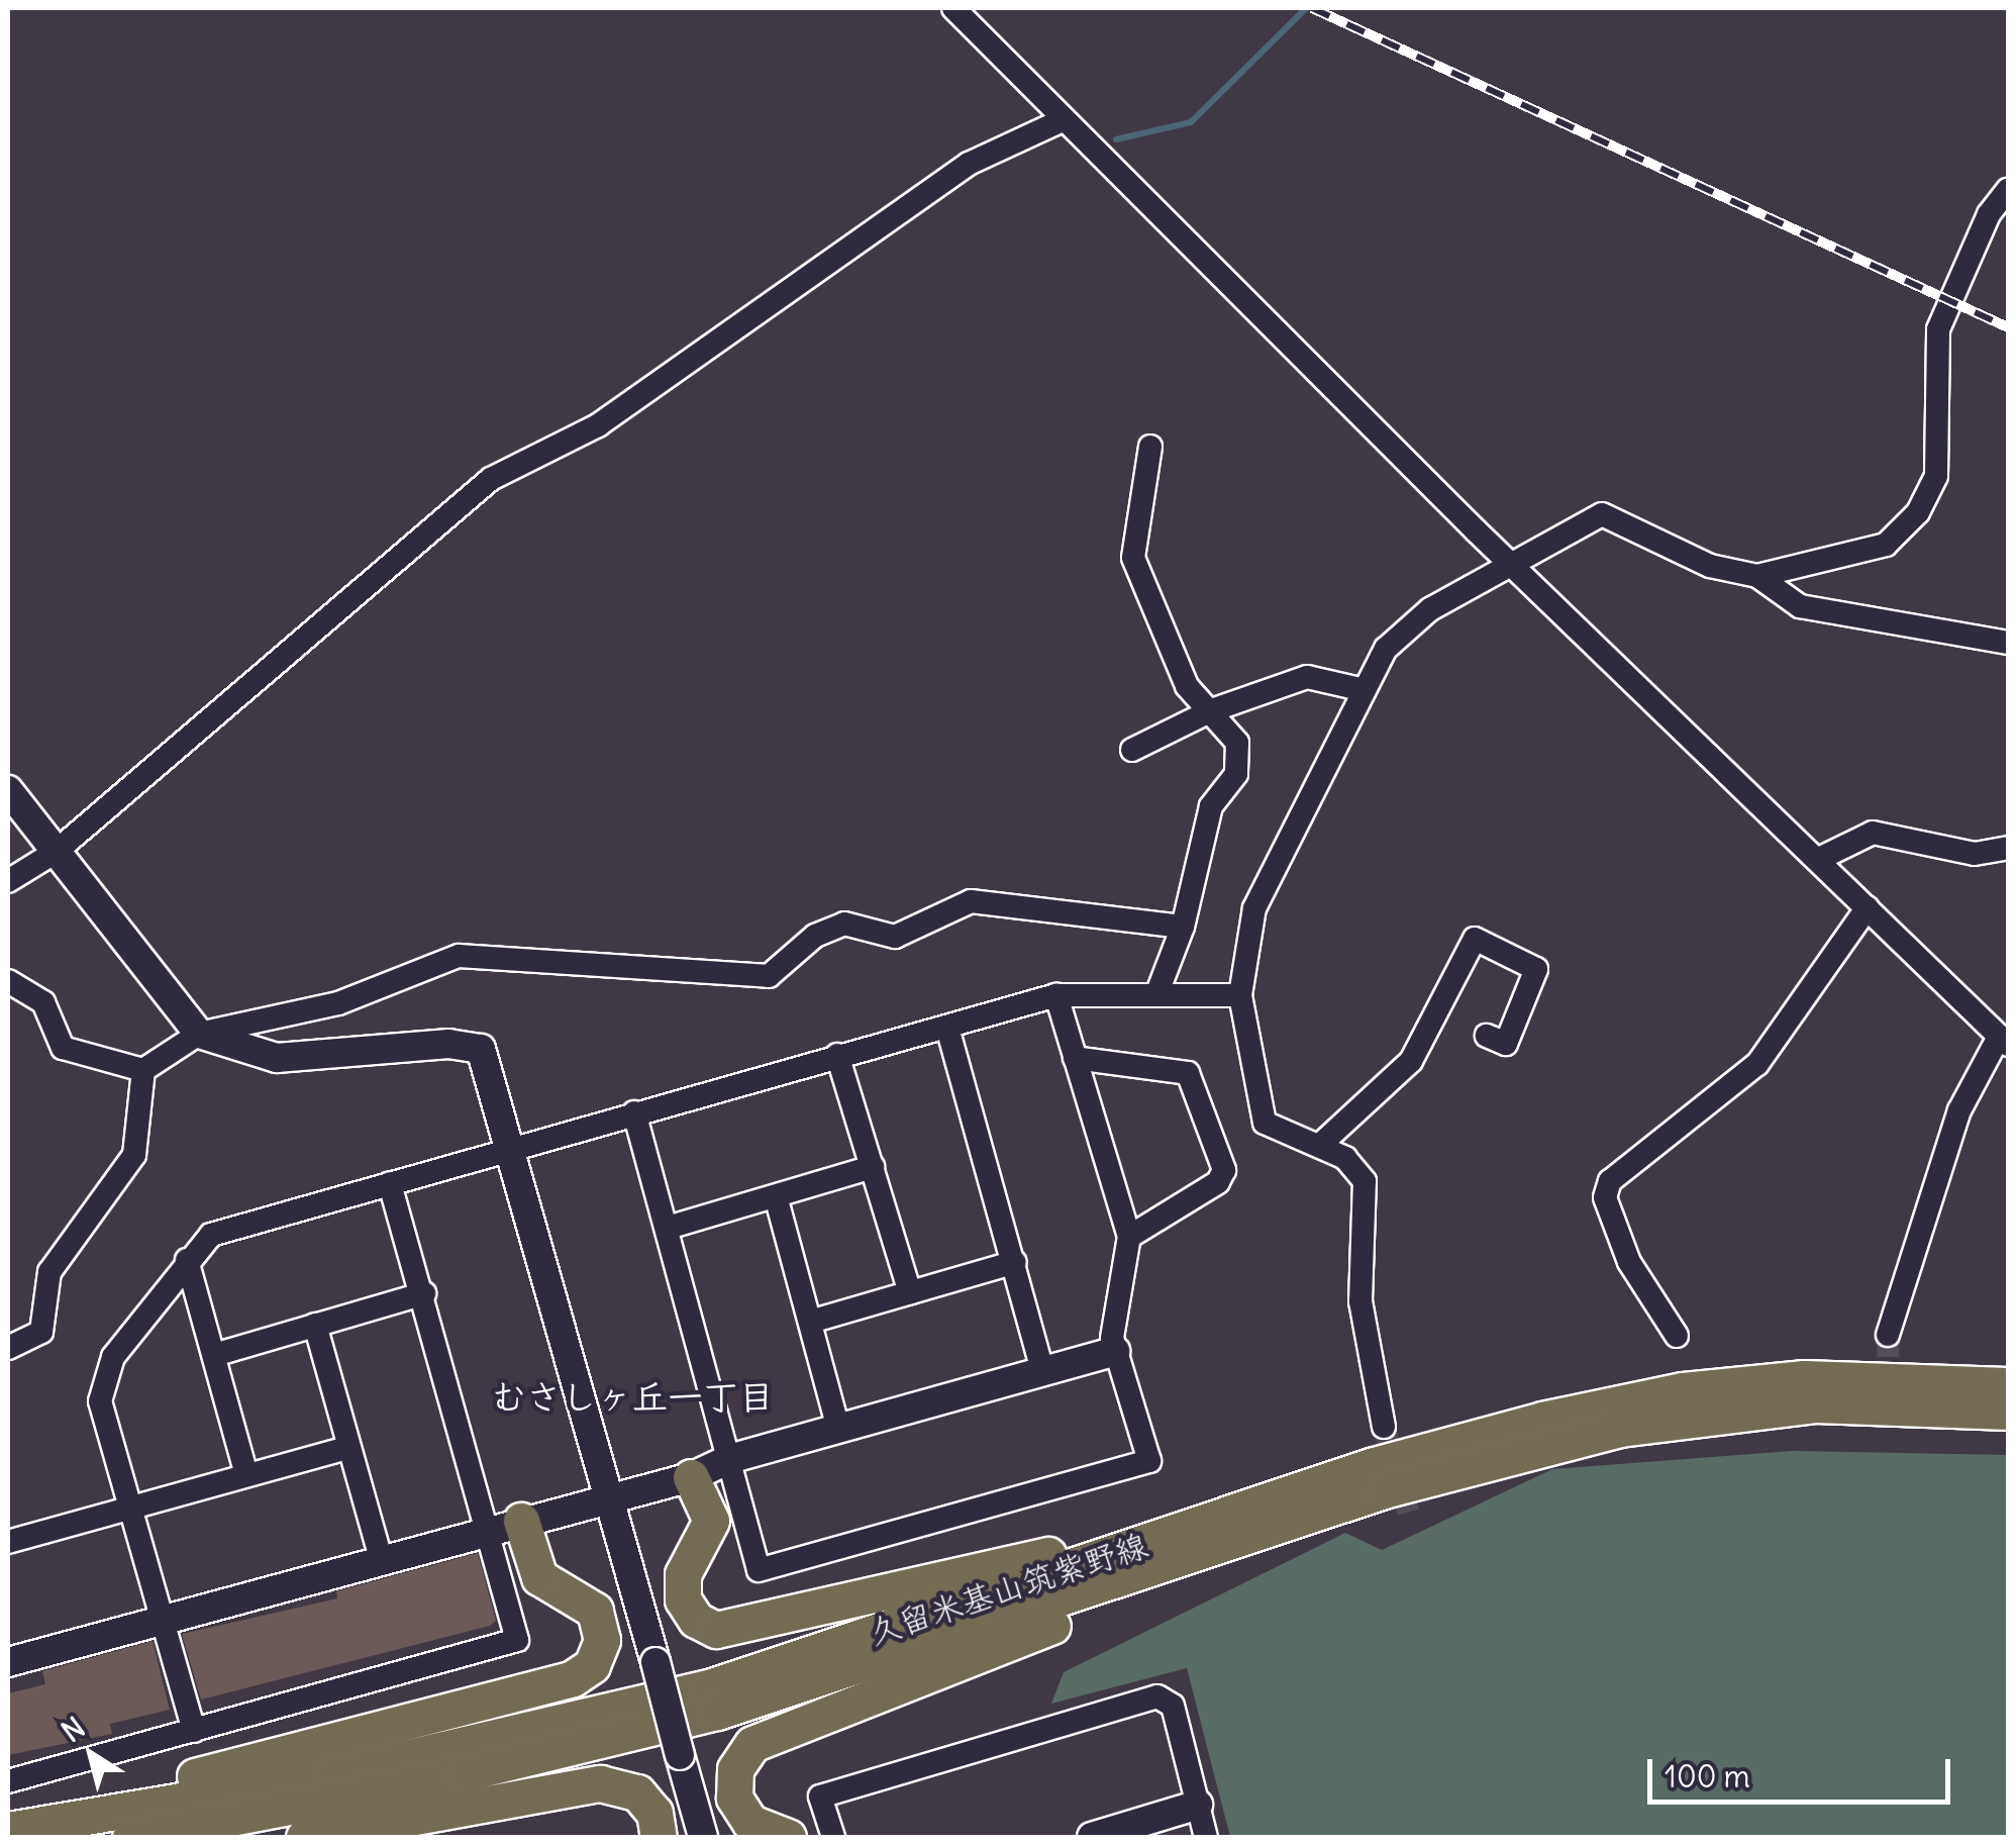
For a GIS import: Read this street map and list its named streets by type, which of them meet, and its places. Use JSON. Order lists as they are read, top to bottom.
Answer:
{
  "streets": {
    "main road": ["久留米基山筑紫野線"]
  },
  "districts": ["むさしヶ丘一丁目"],
  "scale_bar": "100 m",
  "north": "top left"
}
